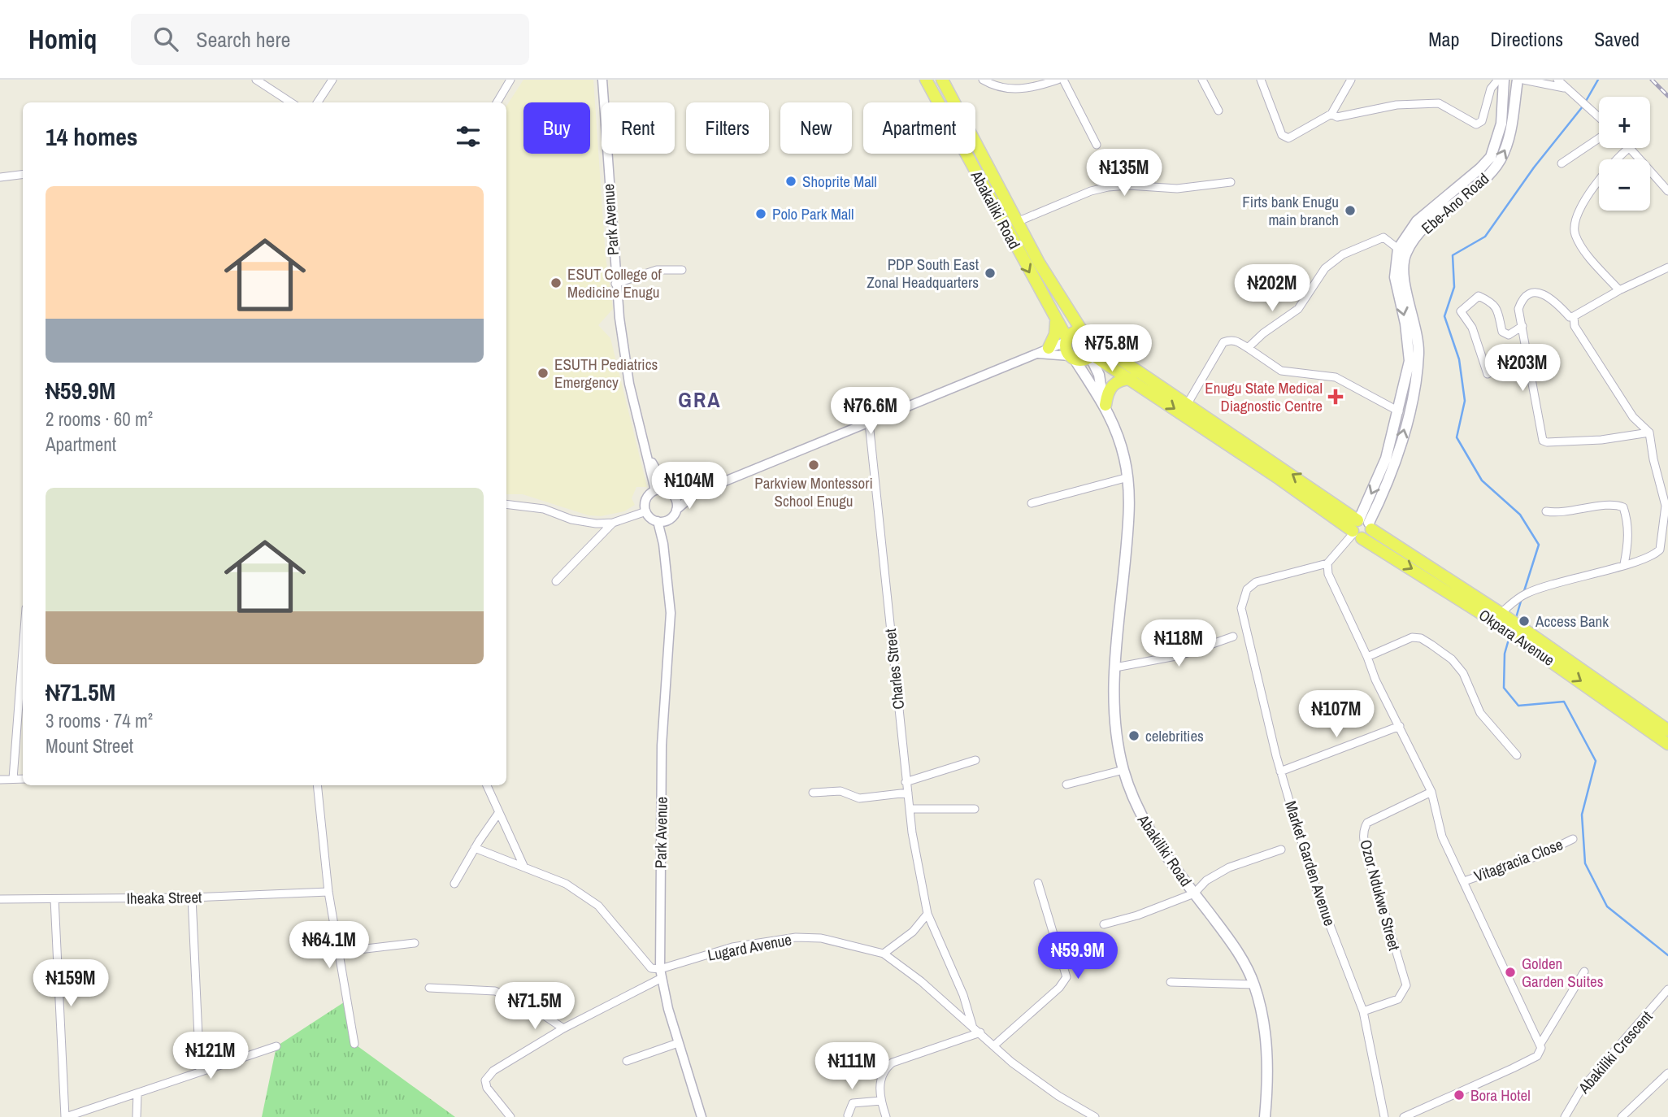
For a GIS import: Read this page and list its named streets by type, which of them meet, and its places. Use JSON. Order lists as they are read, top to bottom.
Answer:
{
  "streets": {
    "main road": [
      "Ebe-Ano Road",
      "Abakaliki Road",
      "Okpara Avenue",
      "Abakiliki Road"
    ],
    "street": [
      "Park Avenue",
      "Charles Street",
      "Vitagracia Close",
      "Market Garden Avenue",
      "Ozor Ndukwe Street",
      "Iheaka Street",
      "Lugard Avenue",
      "Abakiliki Crescent"
    ]
  },
  "crossings": [
    ["Ebe-Ano Road", "Okpara Avenue"],
    ["Abakaliki Road", "Okpara Avenue"],
    ["Park Avenue", "Lugard Avenue"],
    ["Charles Street", "Lugard Avenue"],
    ["Market Garden Avenue", "Ozor Ndukwe Street"]
  ],
  "districts": ["GRA"],
  "places": {
    "other": [
      "Shoprite Mall",
      "Firts bank Enugu main branch",
      "Polo Park Mall",
      "PDP South East Zonal Headquarters",
      "ESUT College of Medicine Enugu",
      "ESUTH Pediatrics Emergency",
      "Parkview Montessori School Enugu",
      "Access Bank",
      "celebrities",
      "Golden Garden Suites",
      "Bora Hotel"
    ],
    "health": ["Enugu State Medical Diagnostic Centre"]
  },
  "page": {
    "header": "Homiq",
    "search": "Search here",
    "nav": ["Map", "Directions", "Saved"],
    "map_buttons": ["+", "−"],
    "chip": [
      "Buy",
      "Rent",
      "Filters",
      "New",
      "Apartment"
    ],
    "heading": "14 homes",
    "price": [
      "₦135M",
      "₦202M",
      "₦75.8M",
      "₦203M",
      "₦76.6M",
      "₦104M",
      "₦118M",
      "₦107M",
      "₦64.1M",
      "₦59.9M",
      "₦159M",
      "₦71.5M",
      "₦121M",
      "₦111M"
    ],
    "list": [
      {
        "name": "₦59.9M",
        "note": "2 rooms · 60 m² · Apartment"
      },
      {
        "name": "₦71.5M",
        "note": "3 rooms · 74 m² · Mount Street"
      }
    ]
  }
}
